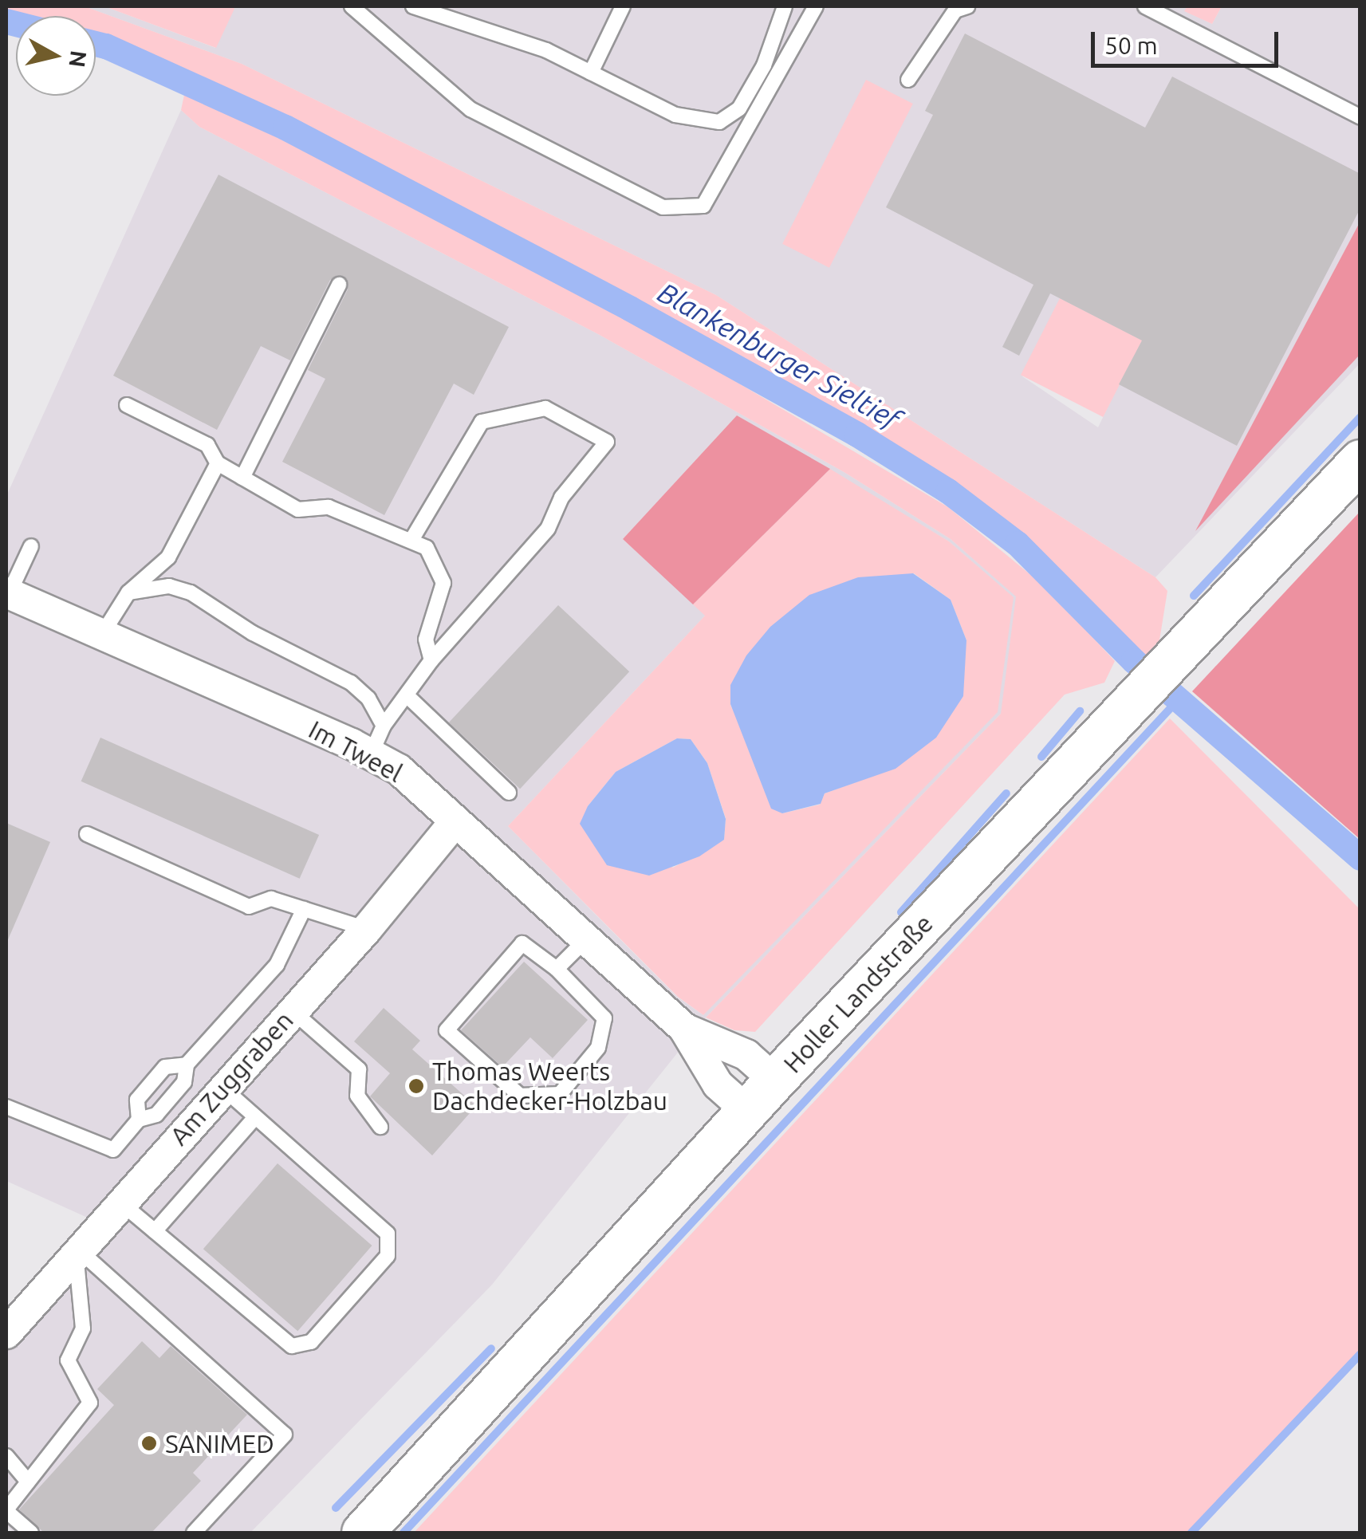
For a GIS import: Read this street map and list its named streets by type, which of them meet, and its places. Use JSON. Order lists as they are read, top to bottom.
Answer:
{
  "streets": {
    "main road": ["Holler Landstraße"],
    "street": ["Im Tweel", "Am Zuggraben"]
  },
  "crossings": [
    ["Im Tweel", "Holler Landstraße"],
    ["Im Tweel", "Am Zuggraben"]
  ],
  "water": ["Blankenburger Sieltief"],
  "places": ["Thomas Weerts Dachdecker-Holzbau", "SANIMED"],
  "scale_bar": "50 m",
  "north": "right"
}
